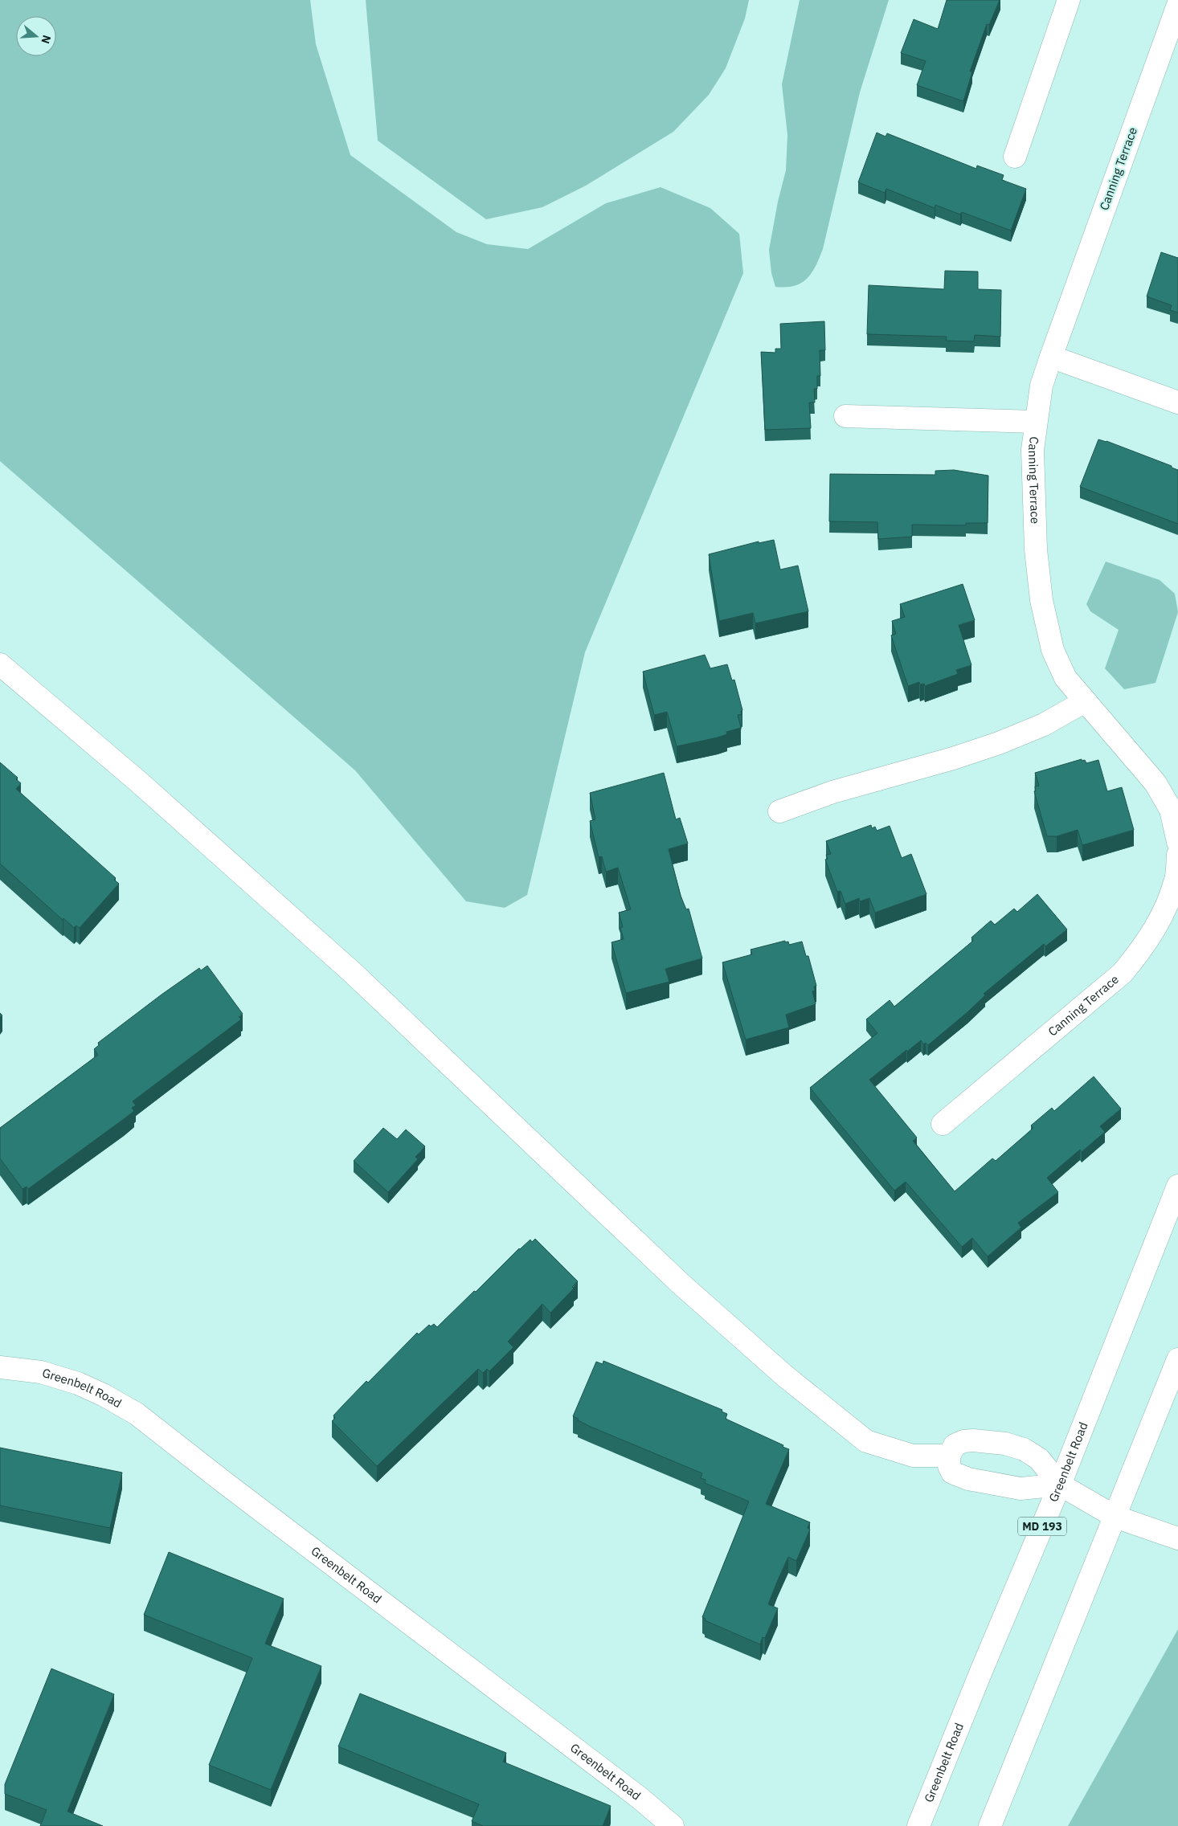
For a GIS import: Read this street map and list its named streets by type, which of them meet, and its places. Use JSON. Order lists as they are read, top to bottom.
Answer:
{
  "streets": {
    "street": ["Canning Terrace", "Greenbelt Road", "MD 193"]
  },
  "north": "right"
}
